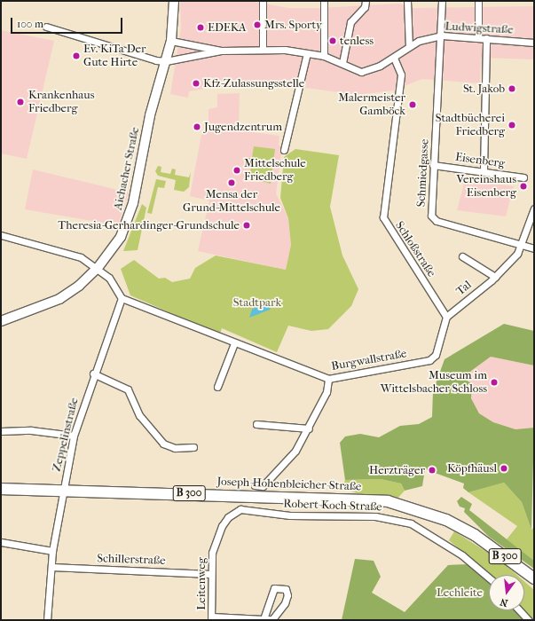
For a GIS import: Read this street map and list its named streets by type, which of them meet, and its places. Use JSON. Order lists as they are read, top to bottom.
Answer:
{
  "streets": {
    "main road": ["Aichacher Straße", "Joseph-Hohenbleicher-Straße", "B 300"],
    "street": [
      "Ludwigstraße",
      "Eisenberg",
      "Schmiedgasse",
      "Schloßstraße",
      "Tal",
      "Burgwallstraße",
      "Zeppelinstraße",
      "Robert-Koch-Straße",
      "Schillerstraße",
      "Leitenweg"
    ]
  },
  "crossings": [
    ["Ludwigstraße", "Aichacher Straße"],
    ["Ludwigstraße", "Schmiedgasse"],
    ["Ludwigstraße", "Schloßstraße"],
    ["Eisenberg", "Schmiedgasse"],
    ["Schmiedgasse", "Tal"],
    ["Schloßstraße", "Tal"],
    ["Schloßstraße", "Burgwallstraße"],
    ["Tal", "Burgwallstraße"],
    ["Burgwallstraße", "Zeppelinstraße"],
    ["Zeppelinstraße", "Joseph-Hohenbleicher-Straße"],
    ["Zeppelinstraße", "Schillerstraße"],
    ["Robert-Koch-Straße", "Leitenweg"],
    ["Schillerstraße", "Leitenweg"]
  ],
  "parks": ["Stadtpark", "Lechleite"],
  "places": [
    "Mrs. Sporty",
    "EDEKA",
    "tenless",
    "Ev. KiTa Der Gute Hirte",
    "Kfz-Zulassungsstelle",
    "St. Jakob",
    "Krankenhaus Friedberg",
    "Malermeister Gamböck",
    "Stadtbücherei Friedberg",
    "Jugendzentrum",
    "Mittelschule Friedberg",
    "Mensa der Grund-Mittelschule",
    "Vereinshaus Eisenberg",
    "Theresia-Gerhardinger-Grundschule",
    "Museum im Wittelsbacher Schloss",
    "Köpfhäusl",
    "Herzträger"
  ],
  "scale_bar": "100 m",
  "north": "bottom"
}
